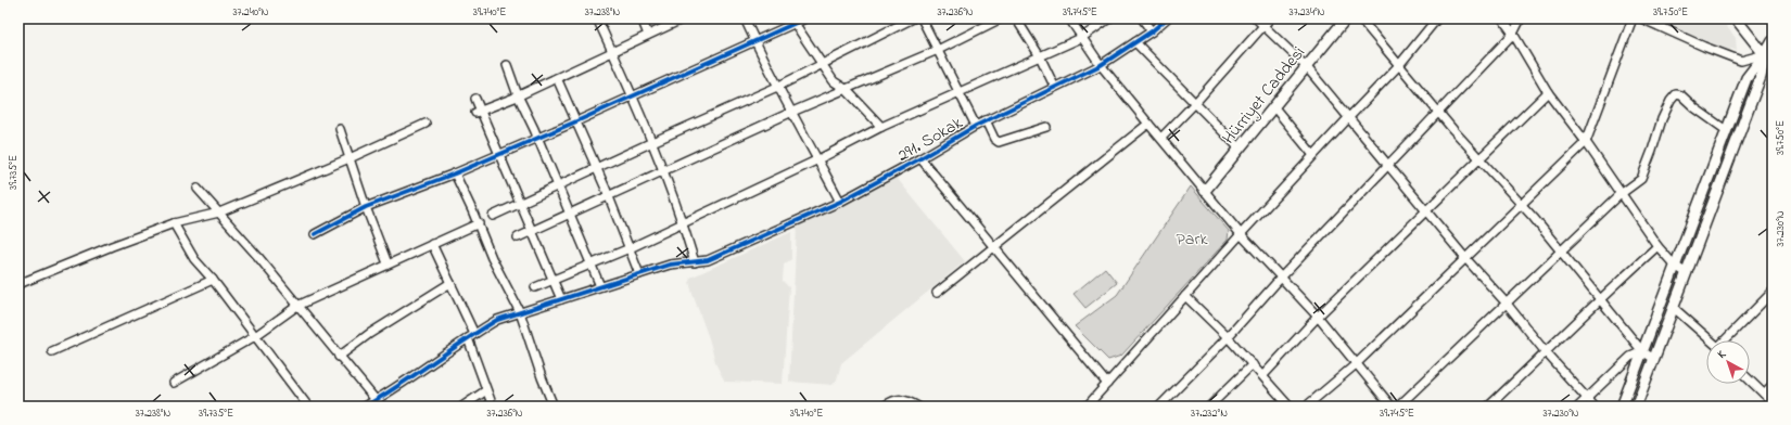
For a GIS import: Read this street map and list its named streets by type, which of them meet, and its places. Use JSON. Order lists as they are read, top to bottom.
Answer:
{
  "streets": {
    "street": ["Hürriyet Caddesi", "291. Sokak"]
  },
  "parks": ["Park"],
  "north": "top left",
  "coordinates": [
    "37.240°N",
    "39.740°E",
    "37.238°N",
    "37.236°N",
    "39.745°E",
    "37.234°N",
    "39.750°E",
    "39.735°E",
    "37.230°N",
    "37.232°N"
  ]
}
